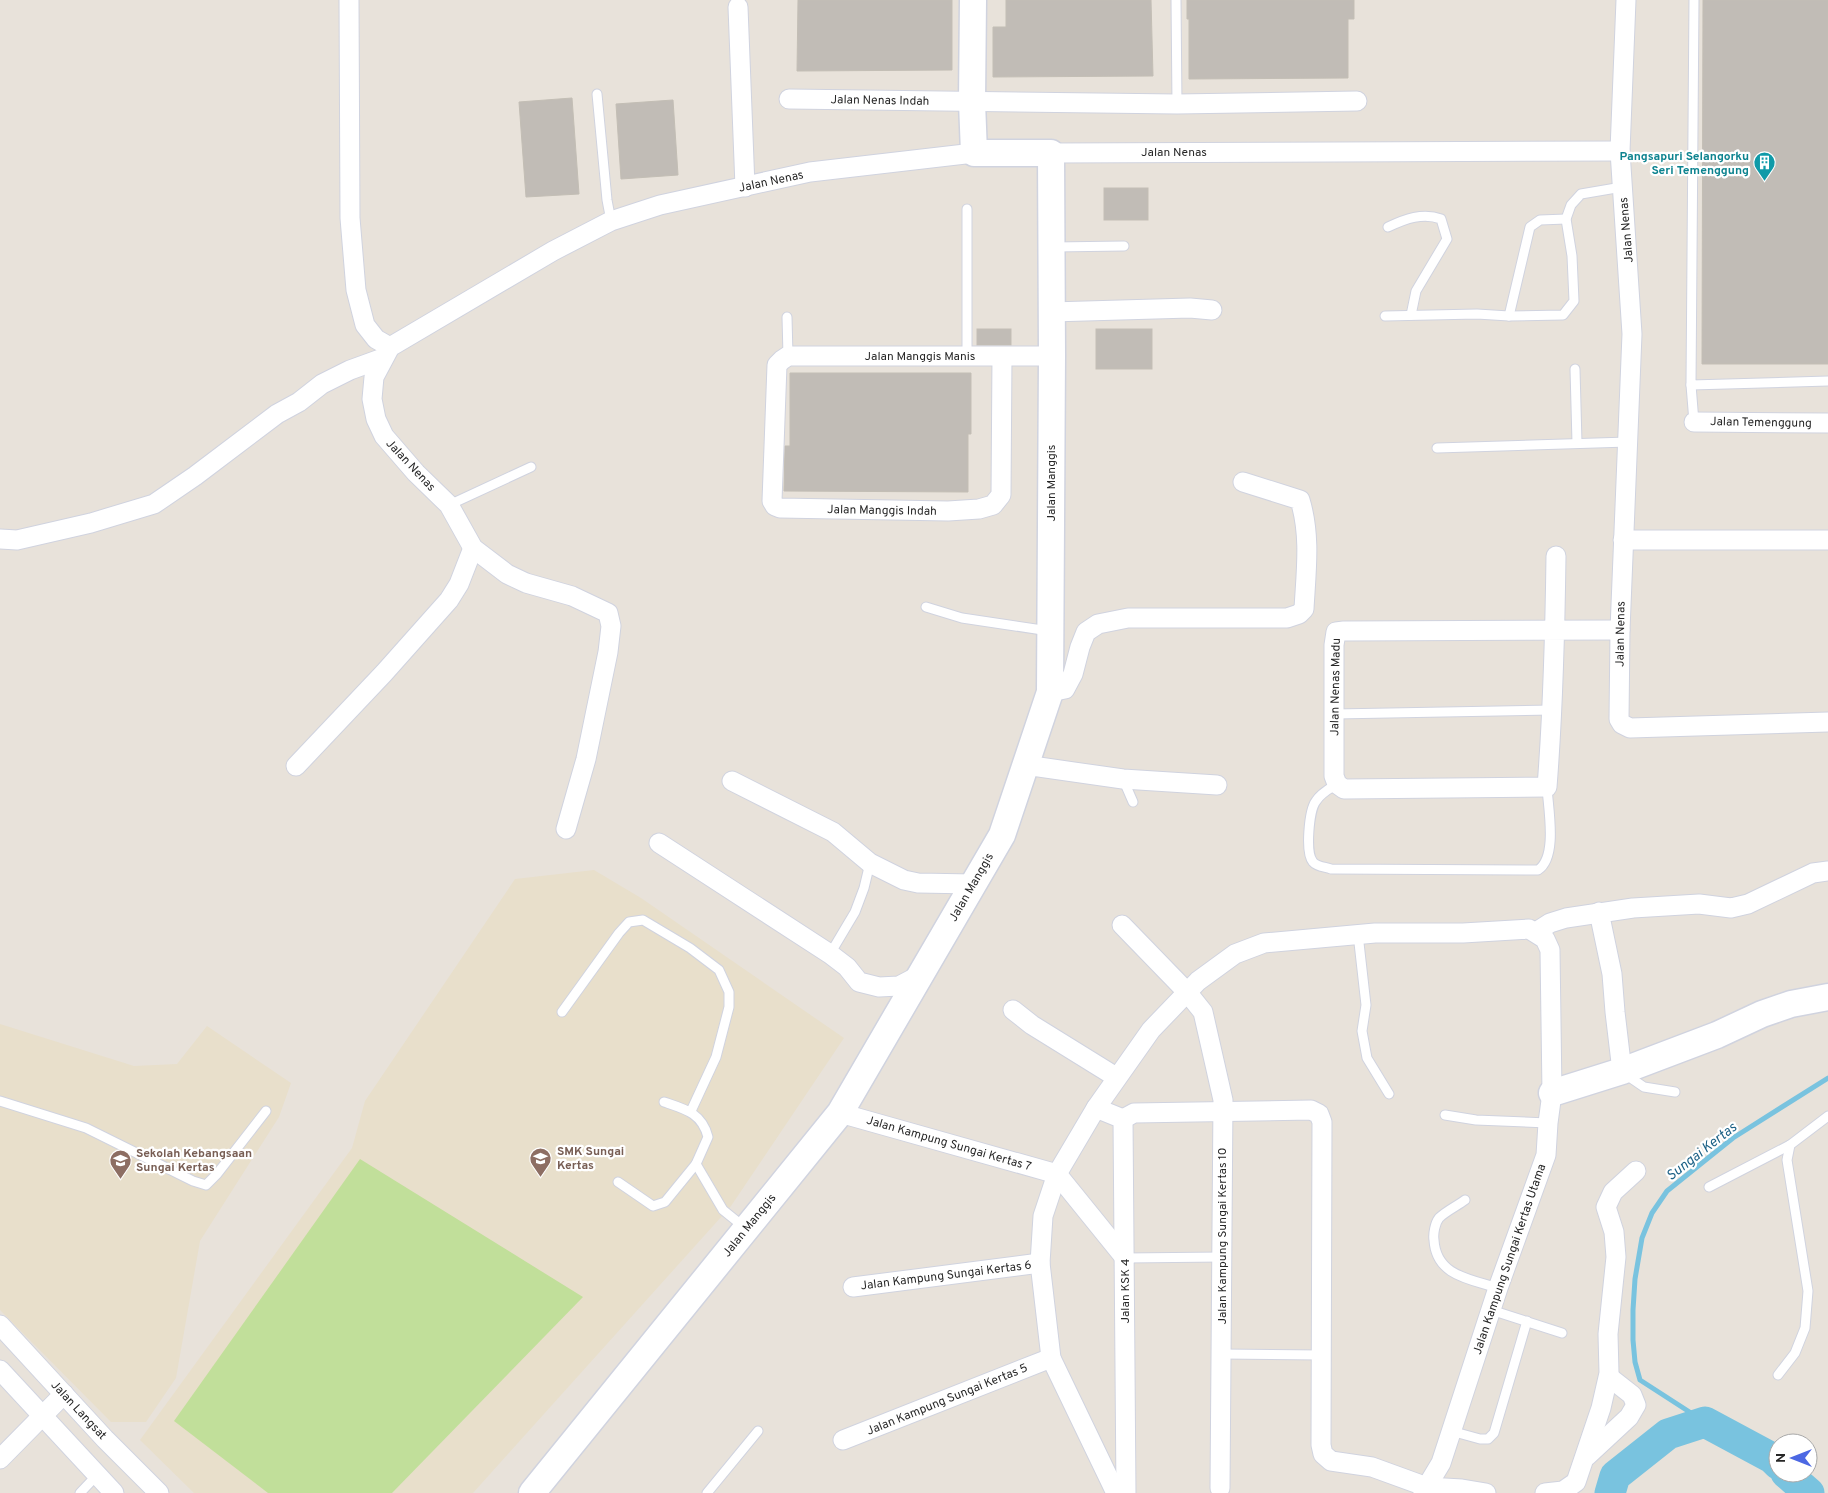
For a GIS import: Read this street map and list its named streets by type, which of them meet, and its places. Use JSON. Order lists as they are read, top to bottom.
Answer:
{
  "streets": {
    "street": [
      "Jalan Nenas Indah",
      "Jalan Nenas",
      "Jalan Manggis Manis",
      "Jalan Temenggung",
      "Jalan Manggis",
      "Jalan Manggis Indah",
      "Jalan Nenas Madu",
      "Jalan Kampung Sungai Kertas 7",
      "Jalan Kampung Sungai Kertas 10",
      "Jalan Kampung Sungai Kertas Utama",
      "Jalan Kampung Sungai Kertas 6",
      "Jalan KSK 4",
      "Jalan Kampung Sungai Kertas 5",
      "Jalan Langsat"
    ]
  },
  "crossings": [
    ["Jalan Nenas", "Jalan Manggis"],
    ["Jalan Nenas", "Jalan Nenas Madu"],
    ["Jalan Manggis Manis", "Jalan Manggis"],
    ["Jalan Manggis Manis", "Jalan Manggis Indah"],
    ["Jalan Manggis", "Jalan Kampung Sungai Kertas 7"]
  ],
  "water": ["Sungai Kertas"],
  "places": {
    "building": ["Pangsapuri Selangorku Seri Temenggung"],
    "school or university": ["SMK Sungai Kertas", "Sekolah Kebangsaan Sungai Kertas"]
  },
  "north": "left"
}
